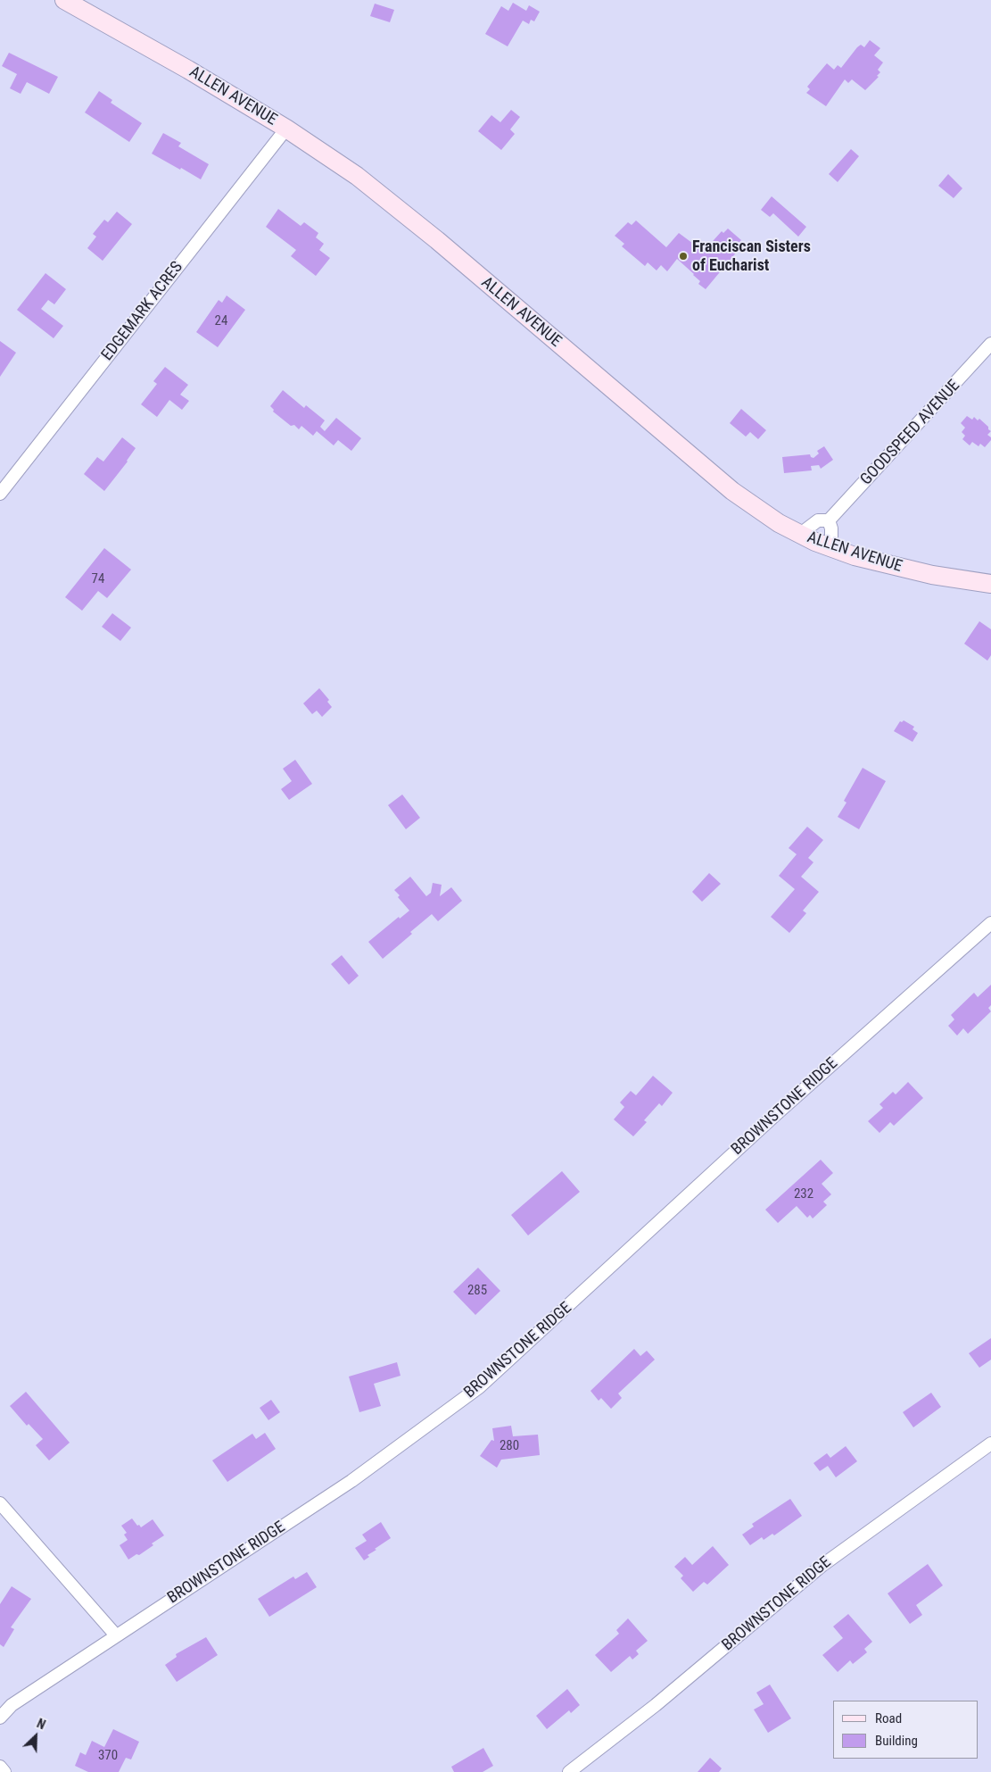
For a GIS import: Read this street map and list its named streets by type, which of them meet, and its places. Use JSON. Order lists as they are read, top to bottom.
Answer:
{
  "streets": {
    "street": [
      "ALLEN AVENUE",
      "EDGEMARK ACRES",
      "GOODSPEED AVENUE",
      "BROWNSTONE RIDGE"
    ]
  },
  "crossings": [
    ["ALLEN AVENUE", "EDGEMARK ACRES"],
    ["ALLEN AVENUE", "GOODSPEED AVENUE"]
  ],
  "places": ["Franciscan Sisters of Eucharist"],
  "house_numbers": [
    "24",
    "74",
    "232",
    "285",
    "280",
    "370"
  ],
  "legend": ["Road", "Building"],
  "north": "top right"
}
